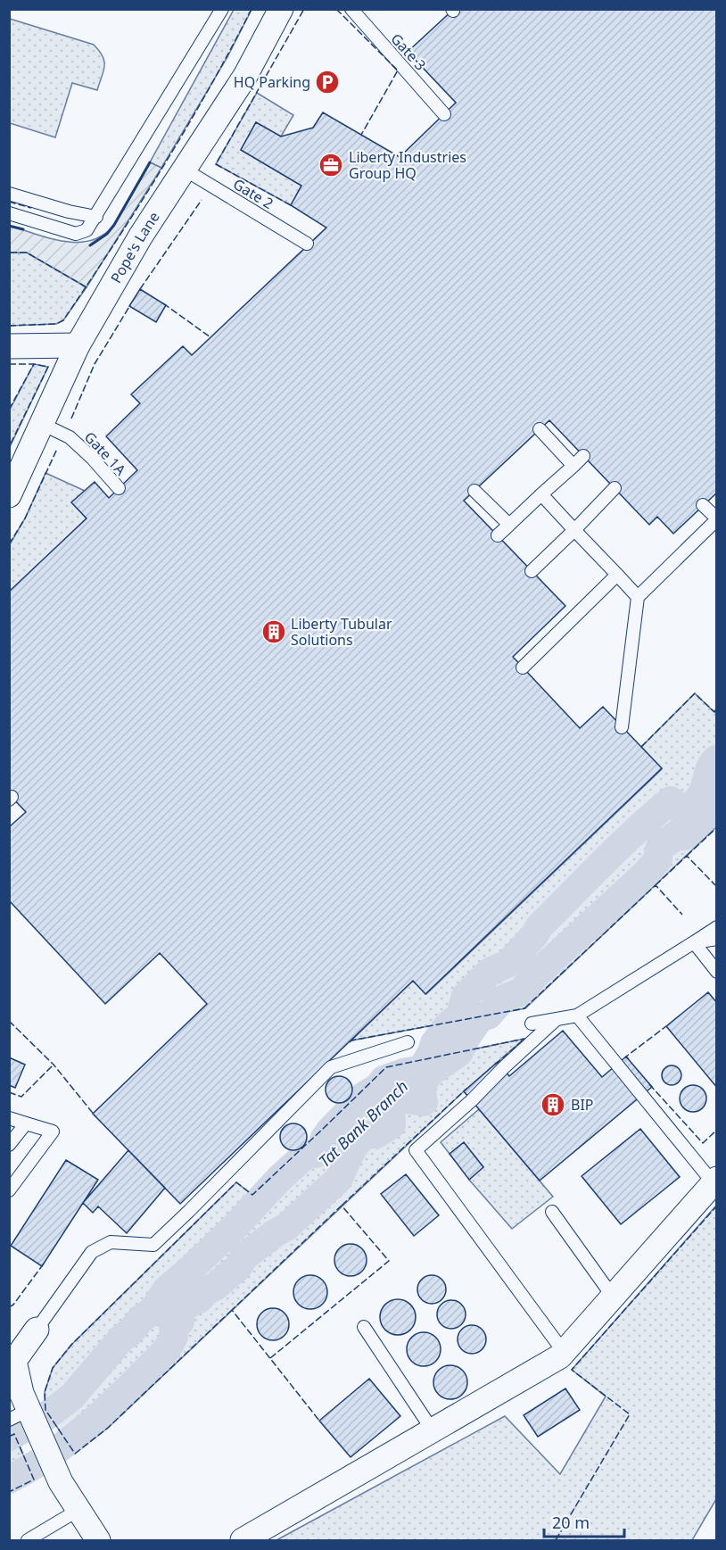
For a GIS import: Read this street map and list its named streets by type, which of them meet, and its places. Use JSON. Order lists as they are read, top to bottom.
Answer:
{
  "streets": {
    "street": ["Pope's Lane"],
    "lane": ["Gate 3", "Gate 2", "Gate 1A"]
  },
  "crossings": [
    ["Gate 2", "Pope's Lane"],
    ["Pope's Lane", "Gate 1A"]
  ],
  "water": ["Tat Bank Branch"],
  "places": {
    "parking": ["HQ Parking"],
    "office": ["Liberty Industries Group HQ"],
    "building": ["Liberty Tubular Solutions", "BIP"]
  },
  "scale_bar": "20 m"
}
